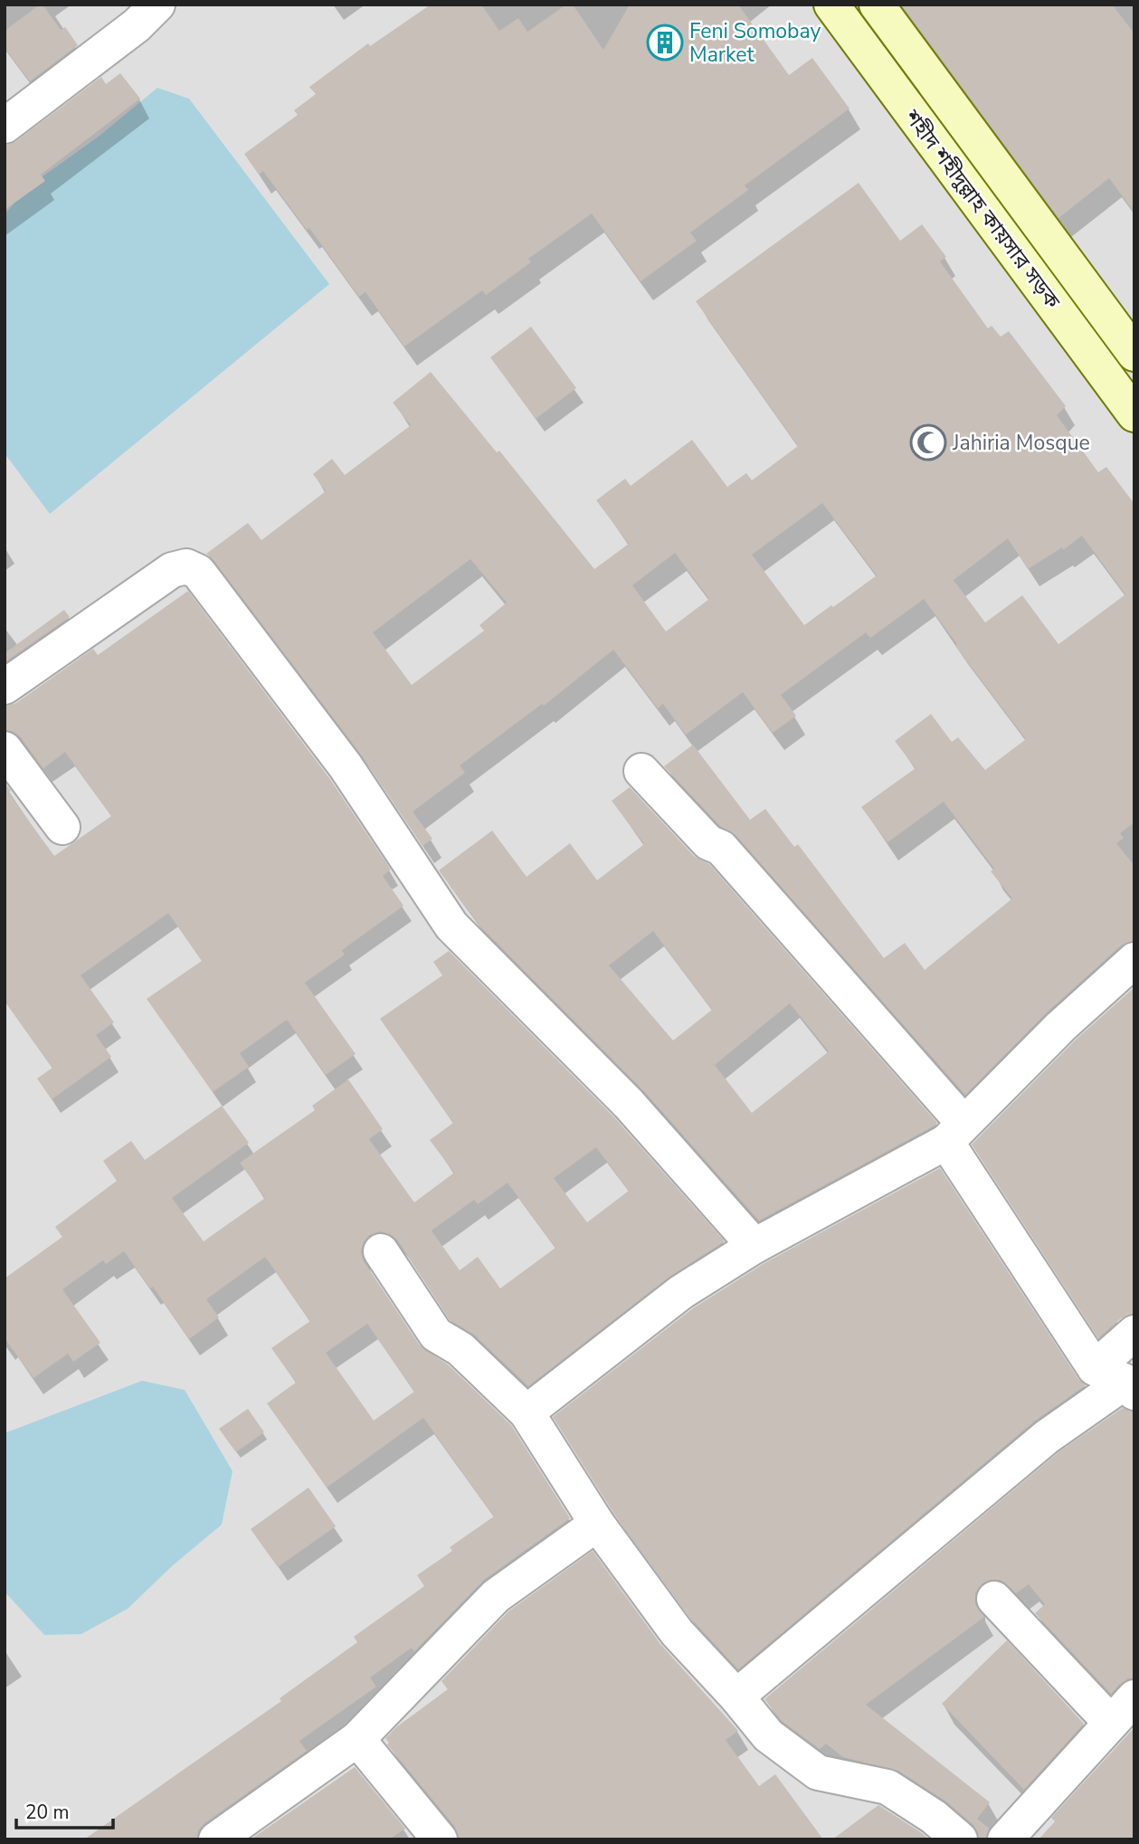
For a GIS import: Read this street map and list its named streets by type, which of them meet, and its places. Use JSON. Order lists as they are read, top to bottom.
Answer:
{
  "streets": {
    "main road": ["শহীদ শহীদুল্লাহ কায়সার সড়ক"]
  },
  "places": {
    "building": ["Feni Somobay Market"],
    "mosque": ["Jahiria Mosque"]
  },
  "scale_bar": "20 m"
}
